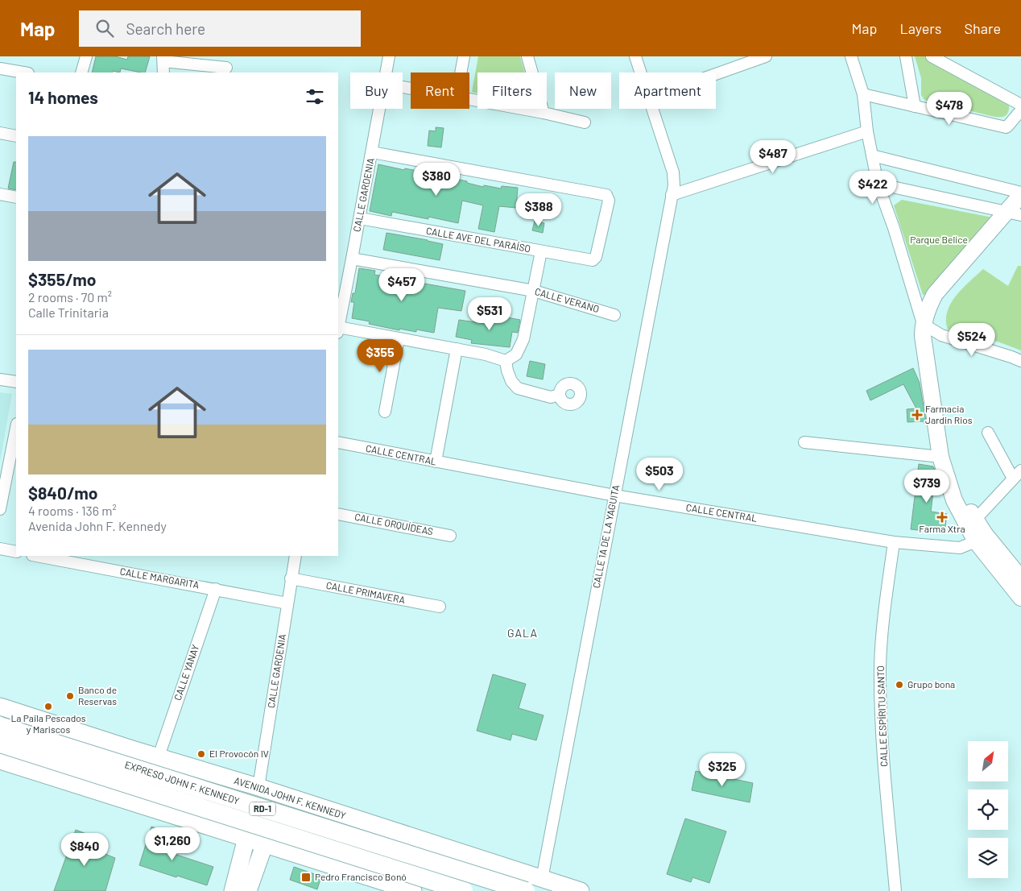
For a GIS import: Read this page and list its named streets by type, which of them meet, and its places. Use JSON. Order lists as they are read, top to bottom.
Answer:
{
  "streets": {
    "highway": ["EXPRESO JOHN F. KENNEDY", "RD-1"],
    "main road": ["AVENIDA JOHN F. KENNEDY"],
    "street": [
      "CALLE GARDENIA",
      "CALLE AVE DEL PARAÍSO",
      "CALLE VERANO",
      "CALLE CENTRAL",
      "CALLE ORQUÍDEAS",
      "CALLE 1A DE LA YAGUITA",
      "CALLE MARGARITA",
      "CALLE PRIMAVERA",
      "CALLE YANAY",
      "CALLE ESPÍRITU SANTO"
    ]
  },
  "crossings": [
    ["CALLE GARDENIA", "CALLE AVE DEL PARAÍSO"],
    ["CALLE GARDENIA", "CALLE VERANO"],
    ["CALLE GARDENIA", "CALLE MARGARITA"],
    ["CALLE GARDENIA", "CALLE PRIMAVERA"],
    ["CALLE GARDENIA", "AVENIDA JOHN F. KENNEDY"],
    ["CALLE CENTRAL", "CALLE 1A DE LA YAGUITA"],
    ["CALLE CENTRAL", "CALLE ESPÍRITU SANTO"],
    ["CALLE 1A DE LA YAGUITA", "AVENIDA JOHN F. KENNEDY"],
    ["CALLE MARGARITA", "CALLE YANAY"],
    ["CALLE YANAY", "AVENIDA JOHN F. KENNEDY"]
  ],
  "districts": ["GALA"],
  "parks": ["Parque Belice"],
  "places": {
    "health": ["Farmacia Jardin Rios", "Farma Xtra"],
    "other": [
      "Grupo bona",
      "Banco de Reservas",
      "La Paila Pescados y Mariscos",
      "El Provocón IV"
    ],
    "transit": ["Pedro Francisco Bonó"]
  },
  "north": "top right",
  "page": {
    "header": "Map",
    "search": "Search here",
    "nav": ["Map", "Layers", "Share"],
    "chip": [
      "Buy",
      "Rent",
      "Filters",
      "New",
      "Apartment"
    ],
    "heading": "14 homes",
    "price": [
      "$478",
      "$487",
      "$380",
      "$422",
      "$388",
      "$457",
      "$531",
      "$524",
      "$355",
      "$503",
      "$739",
      "$325",
      "$1,260",
      "$840"
    ],
    "list": [
      {
        "name": "$355/mo",
        "note": "2 rooms · 70 m² · Calle Trinitaria"
      },
      {
        "name": "$840/mo",
        "note": "4 rooms · 136 m² · Avenida John F. Kennedy"
      }
    ]
  }
}
